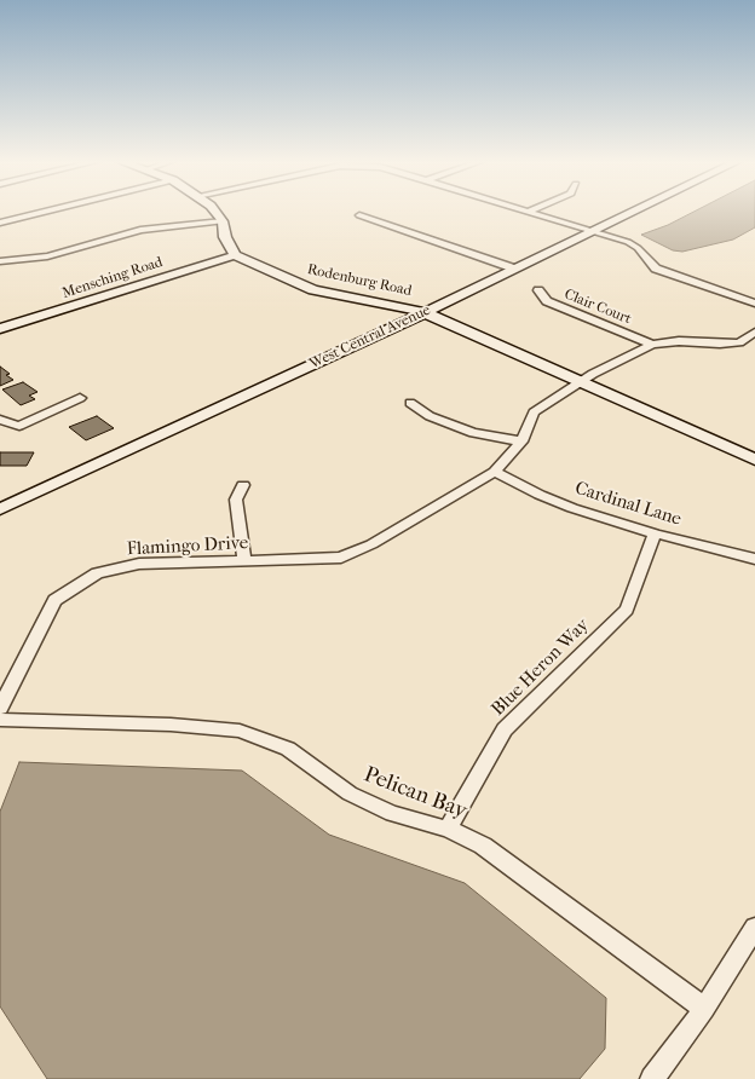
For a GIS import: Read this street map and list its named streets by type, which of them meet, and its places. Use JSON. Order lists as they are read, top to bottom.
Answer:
{
  "streets": {
    "street": [
      "Mensching Road",
      "Rodenburg Road",
      "Clair Court",
      "West Central Avenue",
      "Cardinal Lane",
      "Flamingo Drive",
      "Blue Heron Way",
      "Pelican Bay"
    ]
  },
  "crossings": [
    ["Mensching Road", "Rodenburg Road"],
    ["Rodenburg Road", "West Central Avenue"],
    ["Rodenburg Road", "Flamingo Drive"],
    ["Clair Court", "Flamingo Drive"],
    ["Cardinal Lane", "Flamingo Drive"],
    ["Cardinal Lane", "Blue Heron Way"],
    ["Blue Heron Way", "Pelican Bay"]
  ]
}
